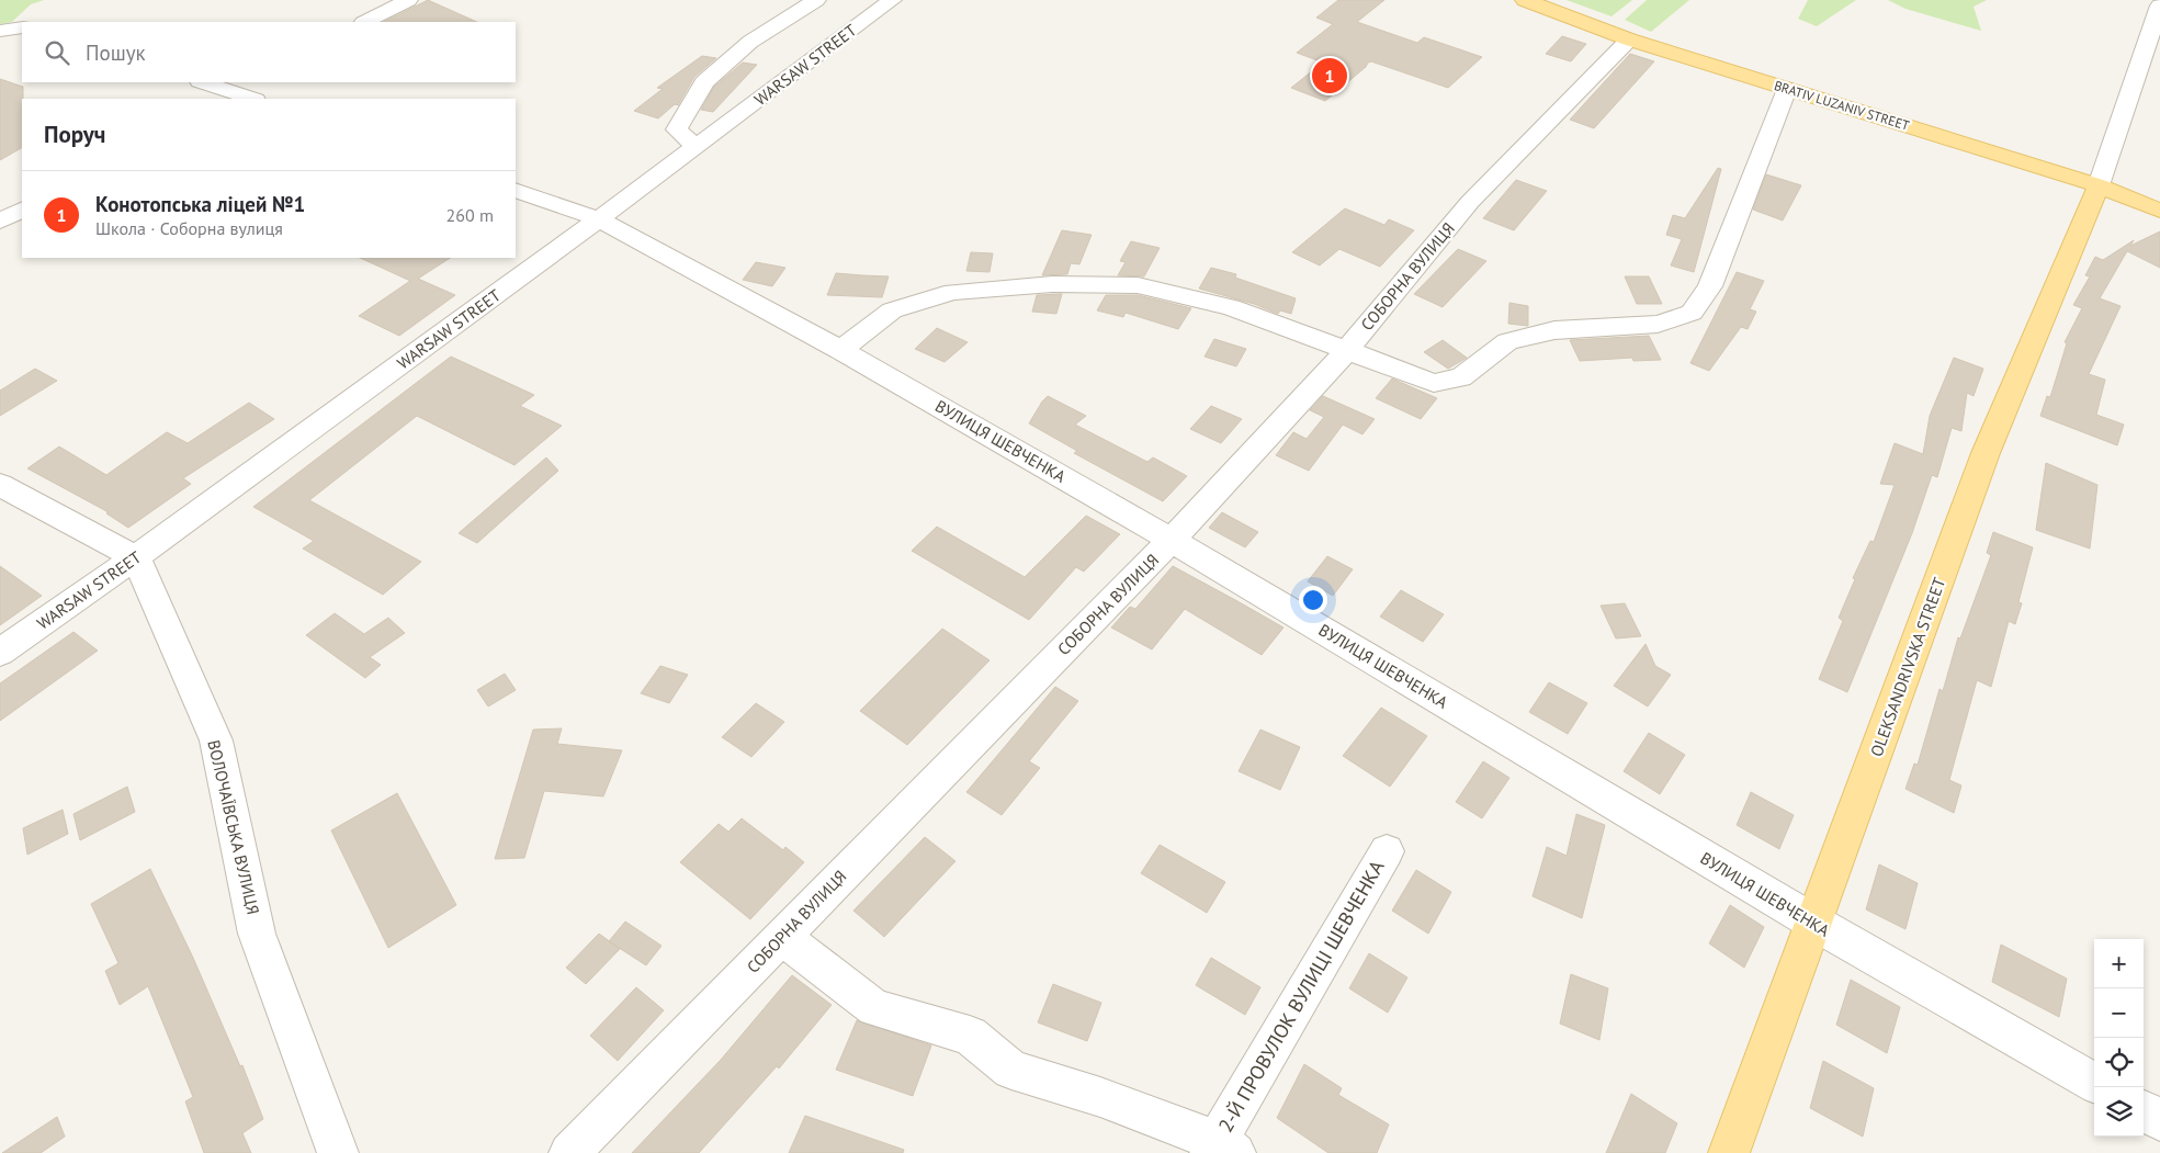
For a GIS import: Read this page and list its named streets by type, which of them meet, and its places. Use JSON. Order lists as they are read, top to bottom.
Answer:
{
  "streets": {
    "main road": ["BRATIV LUZANIV STREET", "OLEKSANDRIVSKA STREET"],
    "street": [
      "WARSAW STREET",
      "СОБОРНА ВУЛИЦЯ",
      "ВУЛИЦЯ ШЕВЧЕНКА",
      "ВОЛОЧАЇВСЬКА ВУЛИЦЯ",
      "2-Й ПРОВУЛОК ВУЛИЦІ ШЕВЧЕНКА"
    ]
  },
  "crossings": [
    ["WARSAW STREET", "ВУЛИЦЯ ШЕВЧЕНКА"],
    ["WARSAW STREET", "ВОЛОЧАЇВСЬКА ВУЛИЦЯ"],
    ["BRATIV LUZANIV STREET", "СОБОРНА ВУЛИЦЯ"],
    ["BRATIV LUZANIV STREET", "OLEKSANDRIVSKA STREET"],
    ["СОБОРНА ВУЛИЦЯ", "ВУЛИЦЯ ШЕВЧЕНКА"],
    ["СОБОРНА ВУЛИЦЯ", "2-Й ПРОВУЛОК ВУЛИЦІ ШЕВЧЕНКА"],
    ["ВУЛИЦЯ ШЕВЧЕНКА", "OLEKSANDRIVSKA STREET"]
  ],
  "page": {
    "search": "Пошук",
    "pins": "1",
    "heading": "Поруч",
    "list": [
      {
        "mark": "1",
        "name": "Конотопська ліцей №1",
        "note": "Школа · Соборна вулиця",
        "value": "260 m"
      }
    ],
    "map_buttons": ["+", "−"]
  }
}
